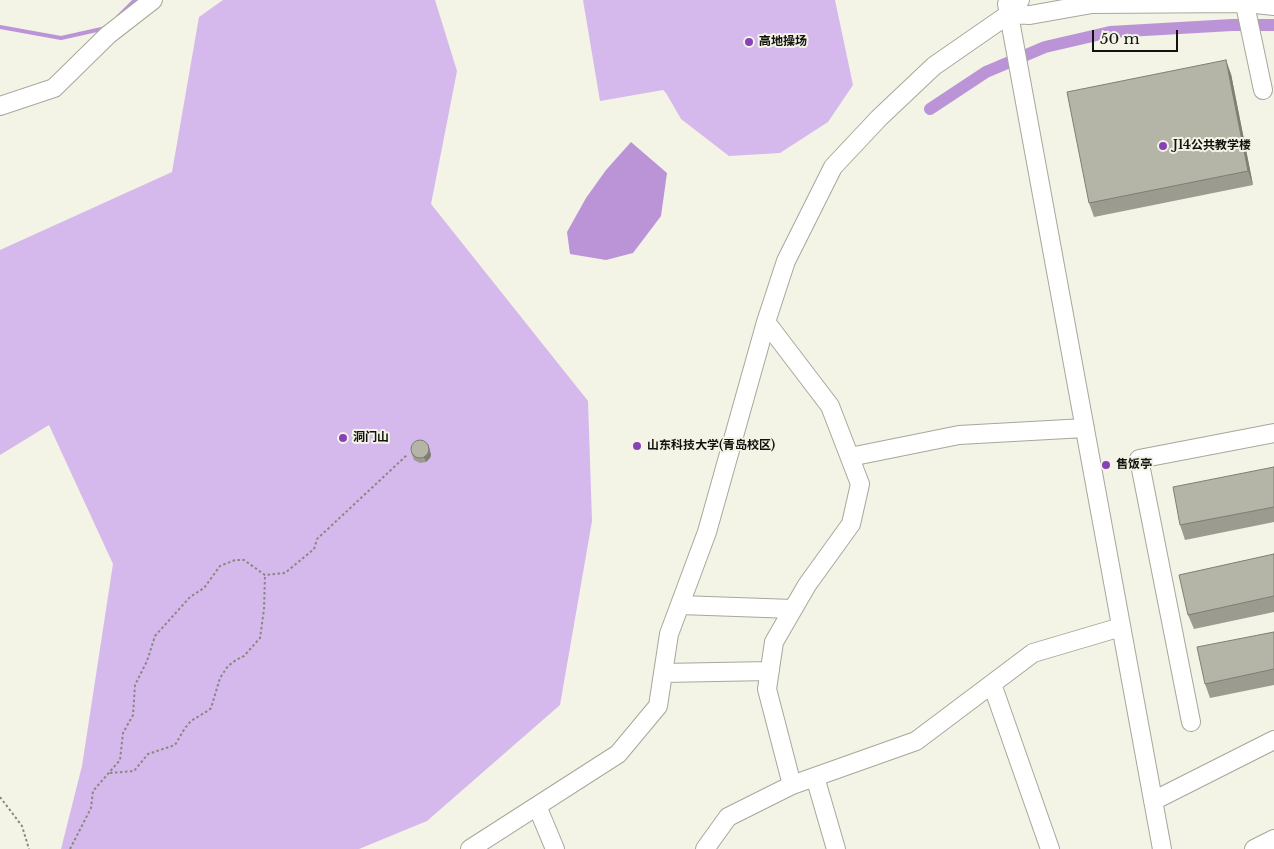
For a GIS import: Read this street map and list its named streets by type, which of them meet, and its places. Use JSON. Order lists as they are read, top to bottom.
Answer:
{
  "places": [
    "高地操场",
    "J14公共教学楼",
    "洞门山",
    "山东科技大学(青岛校区)",
    "售饭亭"
  ],
  "scale_bar": "50 m"
}
